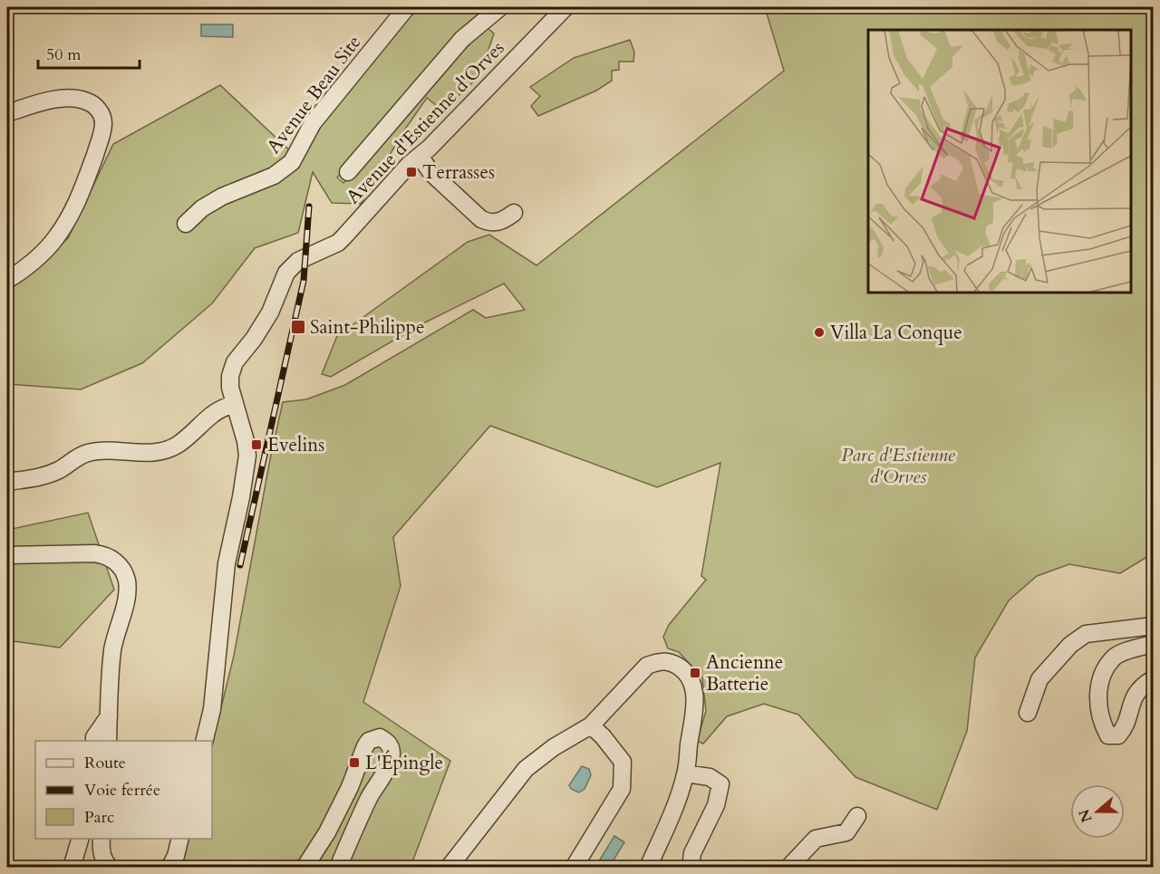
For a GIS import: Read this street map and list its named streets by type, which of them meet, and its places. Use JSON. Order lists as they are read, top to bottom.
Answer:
{
  "streets": {
    "street": ["Avenue Beau Site", "Avenue d'Estienne d'Orves"]
  },
  "parks": ["Parc d'Estienne d'Orves"],
  "places": {
    "transit": [
      "Terrasses",
      "Saint-Philippe",
      "Evelins",
      "Ancienne Batterie",
      "L'Épingle"
    ],
    "other": ["Villa La Conque"]
  },
  "legend": ["Route", "Voie ferrée", "Parc"],
  "scale_bar": "50 m",
  "north": "left"
}
